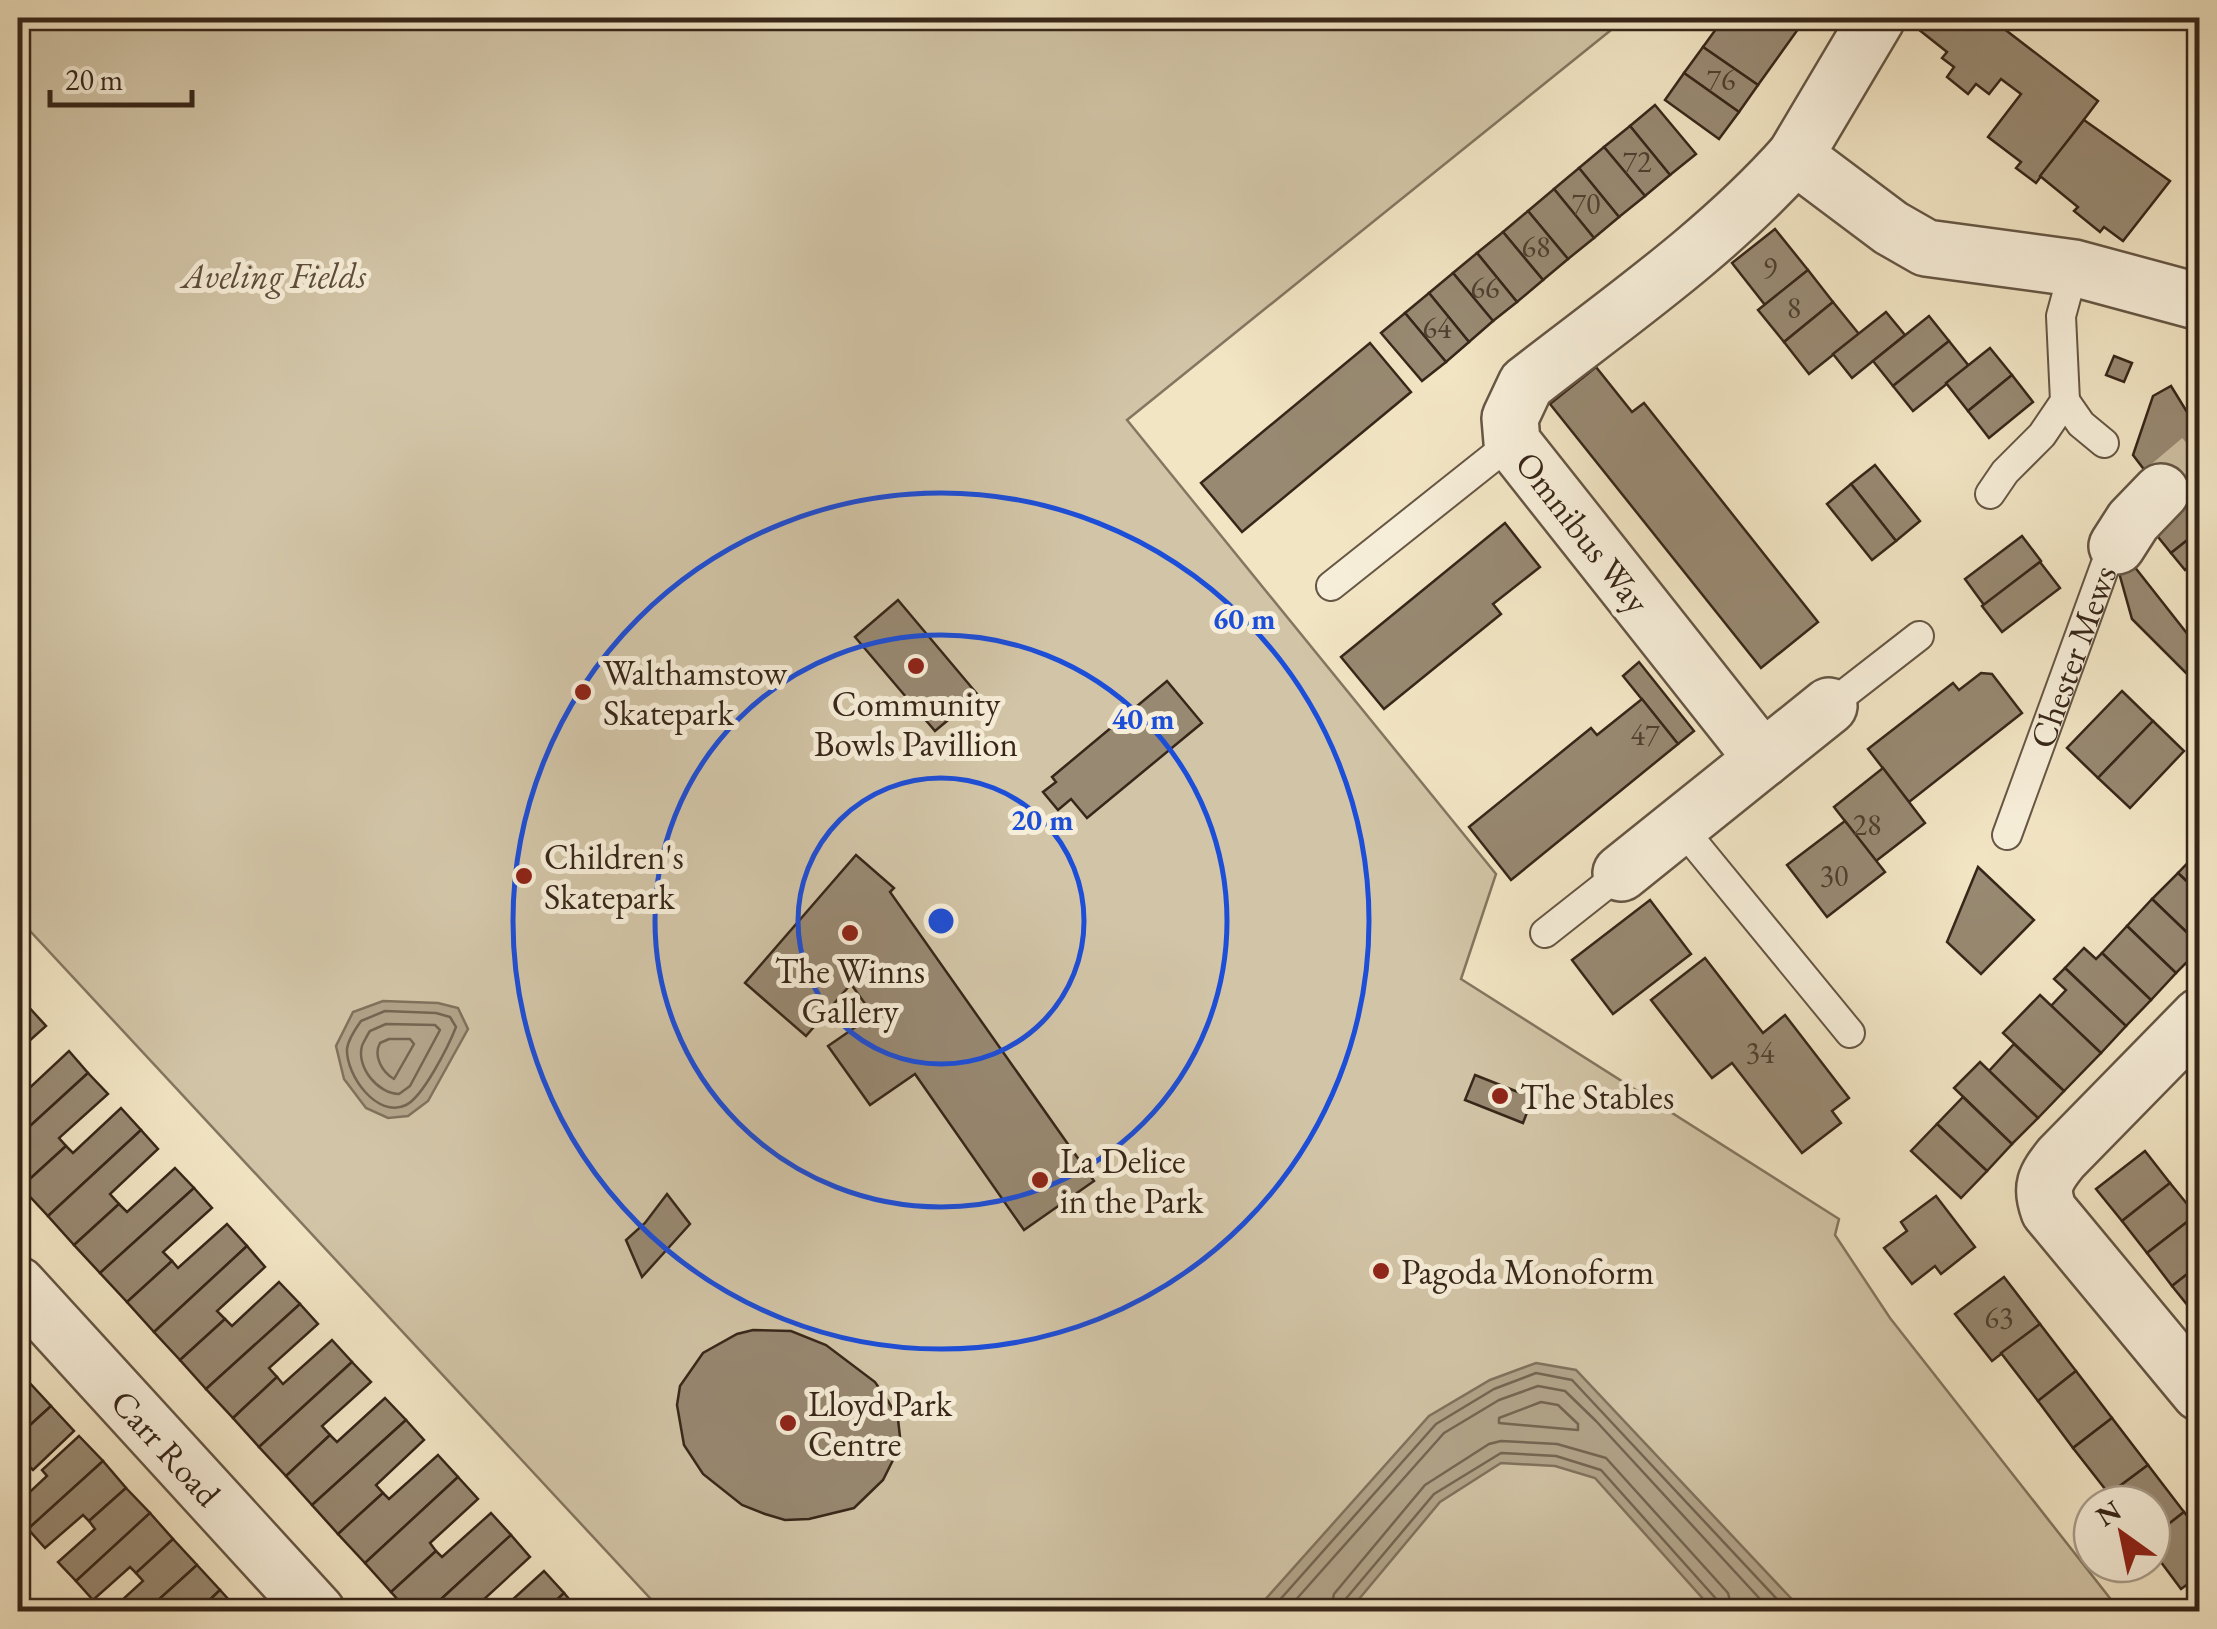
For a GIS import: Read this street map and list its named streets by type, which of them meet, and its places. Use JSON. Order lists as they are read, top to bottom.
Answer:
{
  "streets": {
    "street": ["Omnibus Way", "Chester Mews", "Carr Road"]
  },
  "parks": ["Aveling Fields"],
  "places": [
    "Community Bowls Pavillion",
    "Walthamstow Skatepark",
    "Children's Skatepark",
    "The Winns Gallery",
    "The Stables",
    "La Delice in the Park",
    "Pagoda Monoform",
    "Lloyd Park Centre"
  ],
  "house_numbers": [
    "76",
    "72",
    "70",
    "68",
    "9",
    "66",
    "8",
    "64",
    "47",
    "28",
    "30",
    "34",
    "63"
  ],
  "scale_bar": "20 m",
  "north": "top left",
  "rings": ["60 m", "40 m", "20 m"]
}
